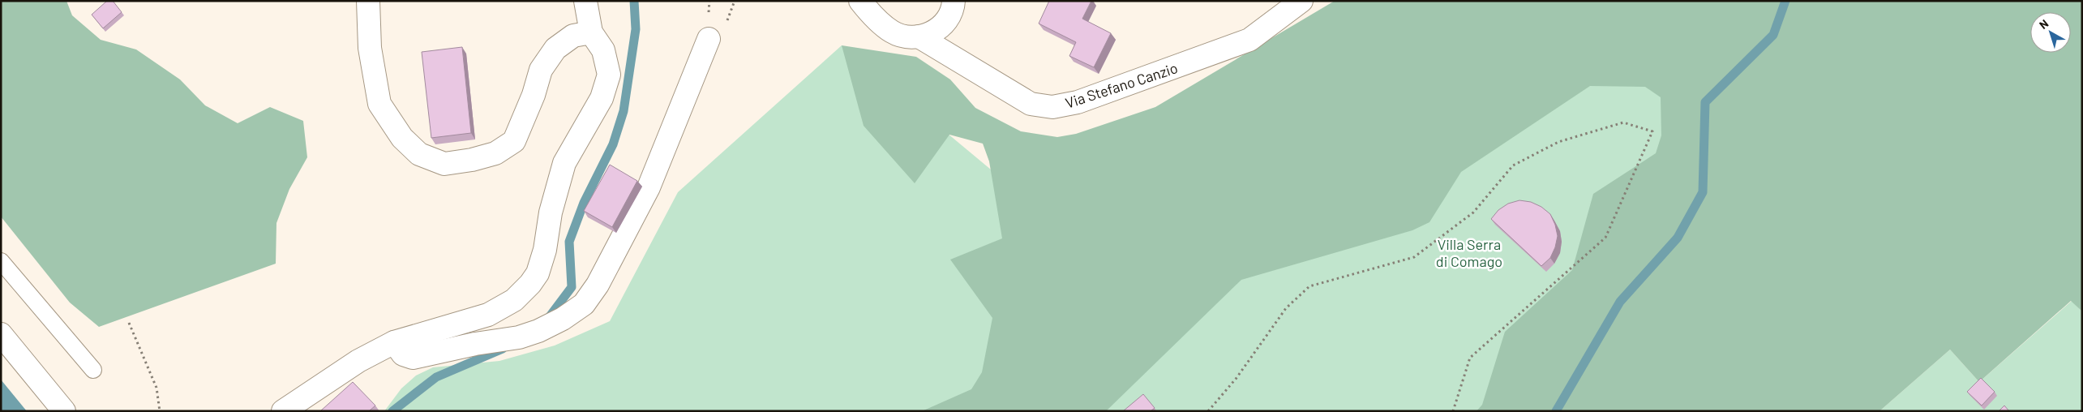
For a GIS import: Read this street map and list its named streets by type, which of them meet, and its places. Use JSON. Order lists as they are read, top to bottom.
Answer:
{
  "streets": {
    "street": ["Via Stefano Canzio"]
  },
  "parks": ["Villa Serra di Comago"],
  "north": "top left"
}
